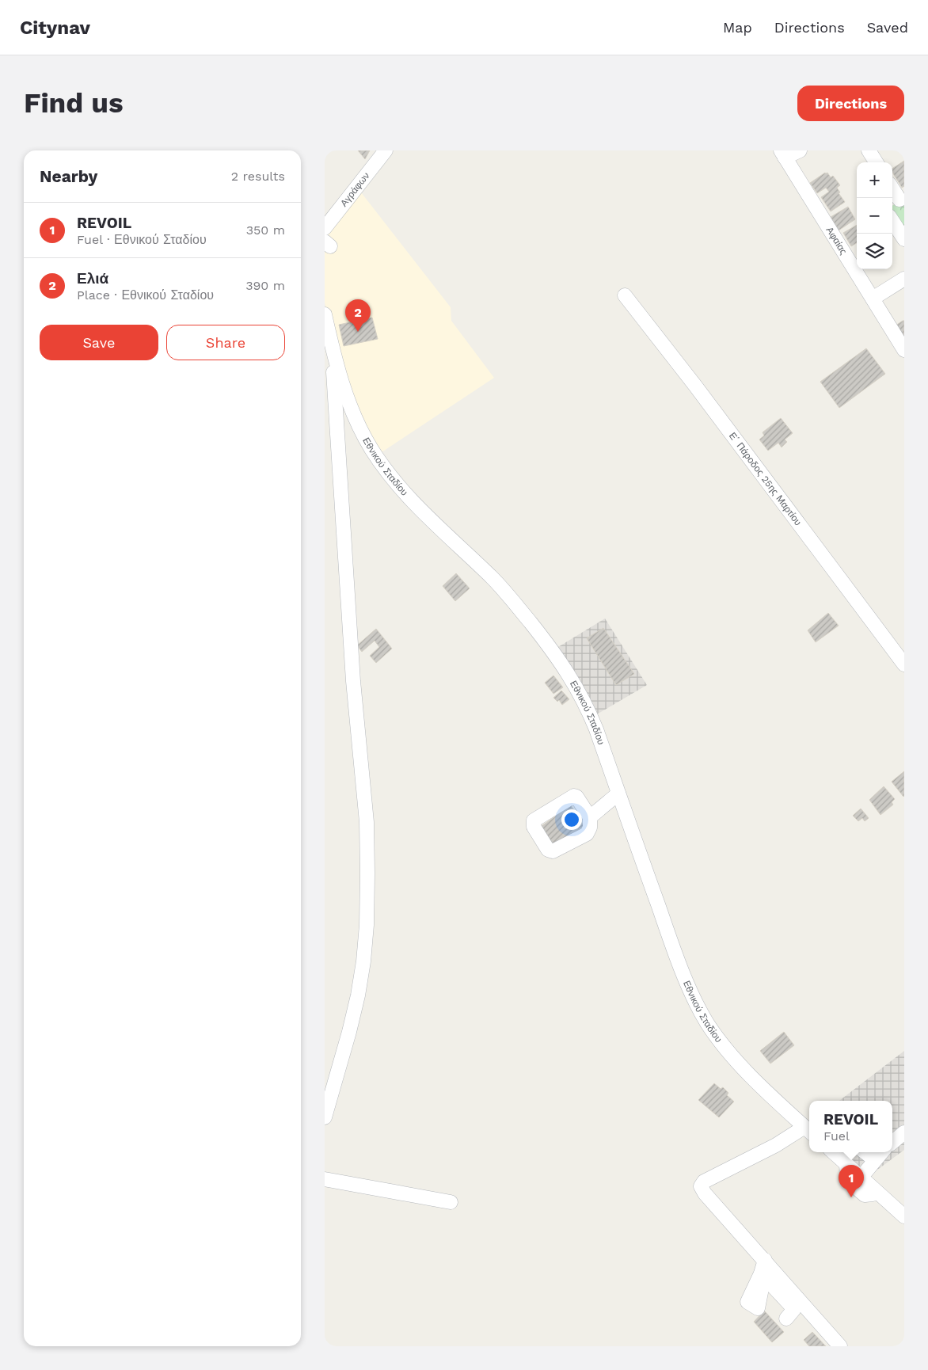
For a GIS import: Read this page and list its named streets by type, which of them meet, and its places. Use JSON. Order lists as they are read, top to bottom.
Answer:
{
  "streets": {
    "street": [
      "Αγράφων",
      "Αφαίας",
      "Εθνικού Σταδίου",
      "Ε΄ Πάροδος 25ης Μαρτίου"
    ]
  },
  "page": {
    "header": "Citynav",
    "nav": ["Map", "Directions", "Saved"],
    "buttons": [
      "Directions",
      ["Save", "Share"]
    ],
    "title": "Find us",
    "heading": ["Nearby", "2 results"],
    "map_buttons": ["+", "−"],
    "list": [
      {
        "mark": "1",
        "name": "REVOIL",
        "note": "Fuel · Εθνικού Σταδίου",
        "value": "350 m"
      },
      {
        "mark": "2",
        "name": "Ελιά",
        "note": "Place · Εθνικού Σταδίου",
        "value": "390 m"
      }
    ],
    "pins": ["2", "1"],
    "popup": ["REVOIL", "Fuel"]
  }
}
